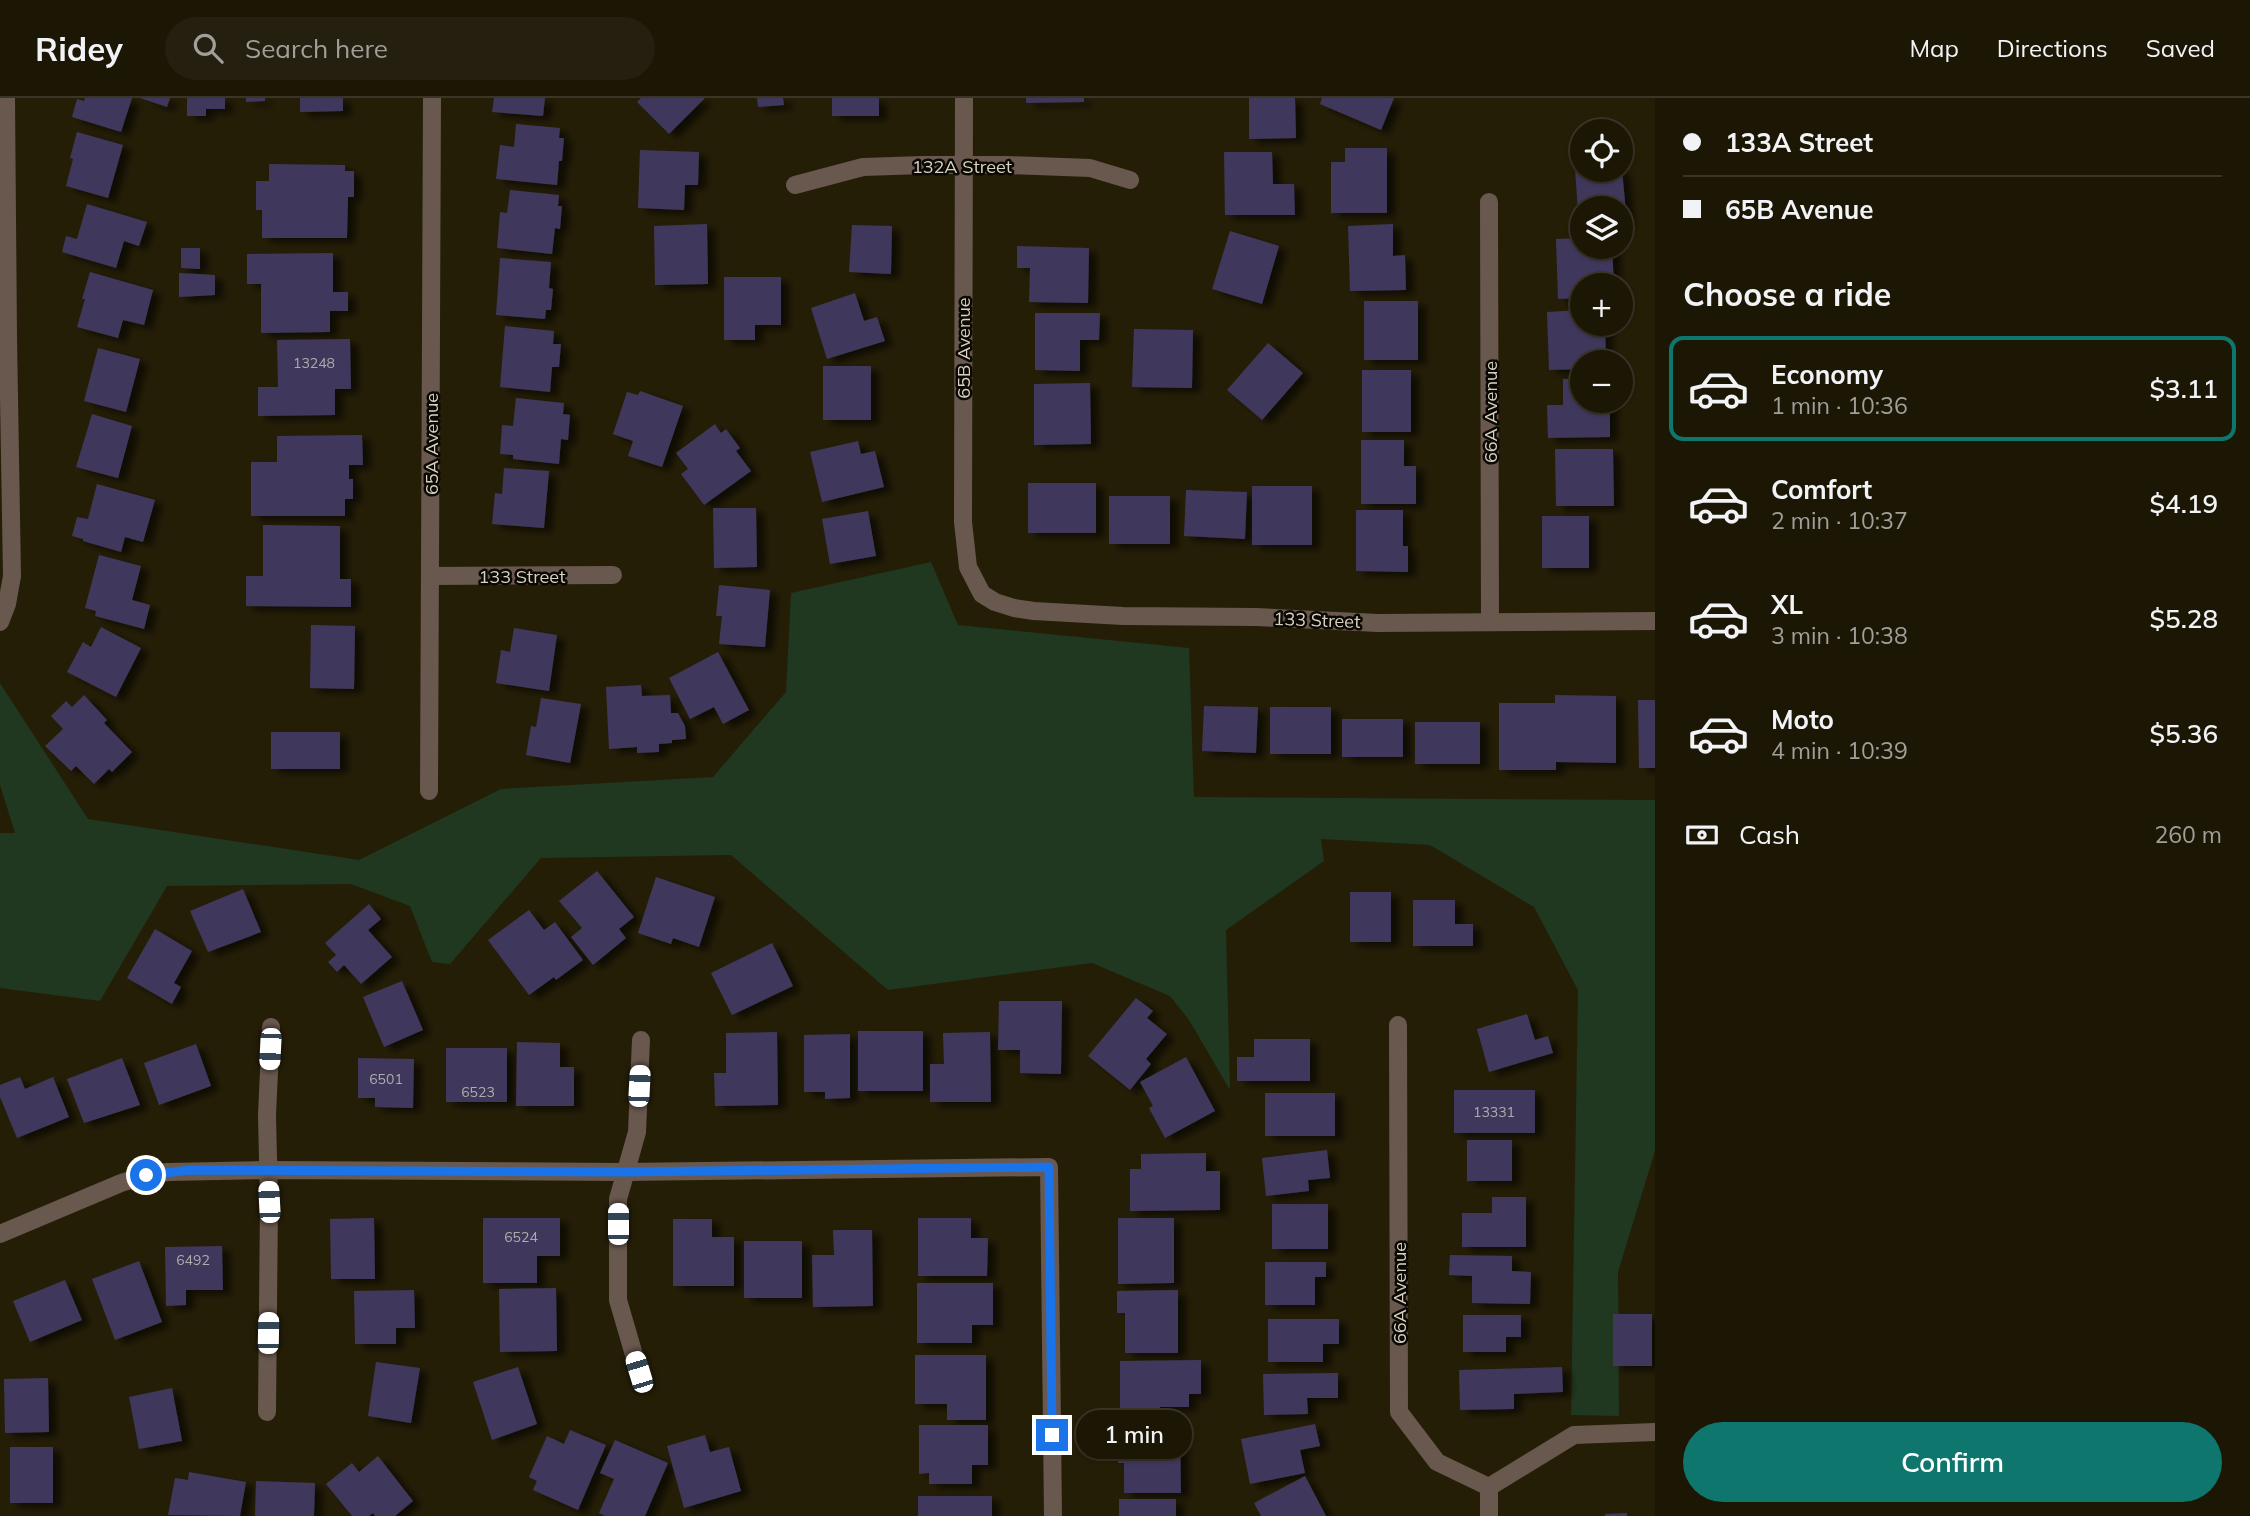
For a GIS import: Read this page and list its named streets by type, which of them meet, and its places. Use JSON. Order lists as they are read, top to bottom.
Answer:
{
  "streets": {
    "street": [
      "132A Street",
      "65B Avenue",
      "66A Avenue",
      "65A Avenue",
      "133 Street"
    ]
  },
  "crossings": [
    ["132A Street", "65B Avenue"],
    ["65B Avenue", "133 Street"],
    ["66A Avenue", "133 Street"],
    ["65A Avenue", "133 Street"]
  ],
  "house_numbers": [
    "13248",
    "6501",
    "6523",
    "13331",
    "6524",
    "6492"
  ],
  "page": {
    "header": "Ridey",
    "search": "Search here",
    "nav": ["Map", "Directions", "Saved"],
    "banner": ["133A Street", "65B Avenue"],
    "map_buttons": ["+", "−"],
    "heading": "Choose a ride",
    "list": [
      {
        "name": "Economy",
        "note": "1 min · 10:36",
        "value": "$3.11"
      },
      {
        "name": "Comfort",
        "note": "2 min · 10:37",
        "value": "$4.19"
      },
      {
        "name": "XL",
        "note": "3 min · 10:38",
        "value": "$5.28"
      },
      {
        "name": "Moto",
        "note": "4 min · 10:39",
        "value": "$5.36"
      }
    ],
    "pay": ["Cash", "260 m"],
    "buttons": "Confirm",
    "bubble": "1 min"
  }
}
